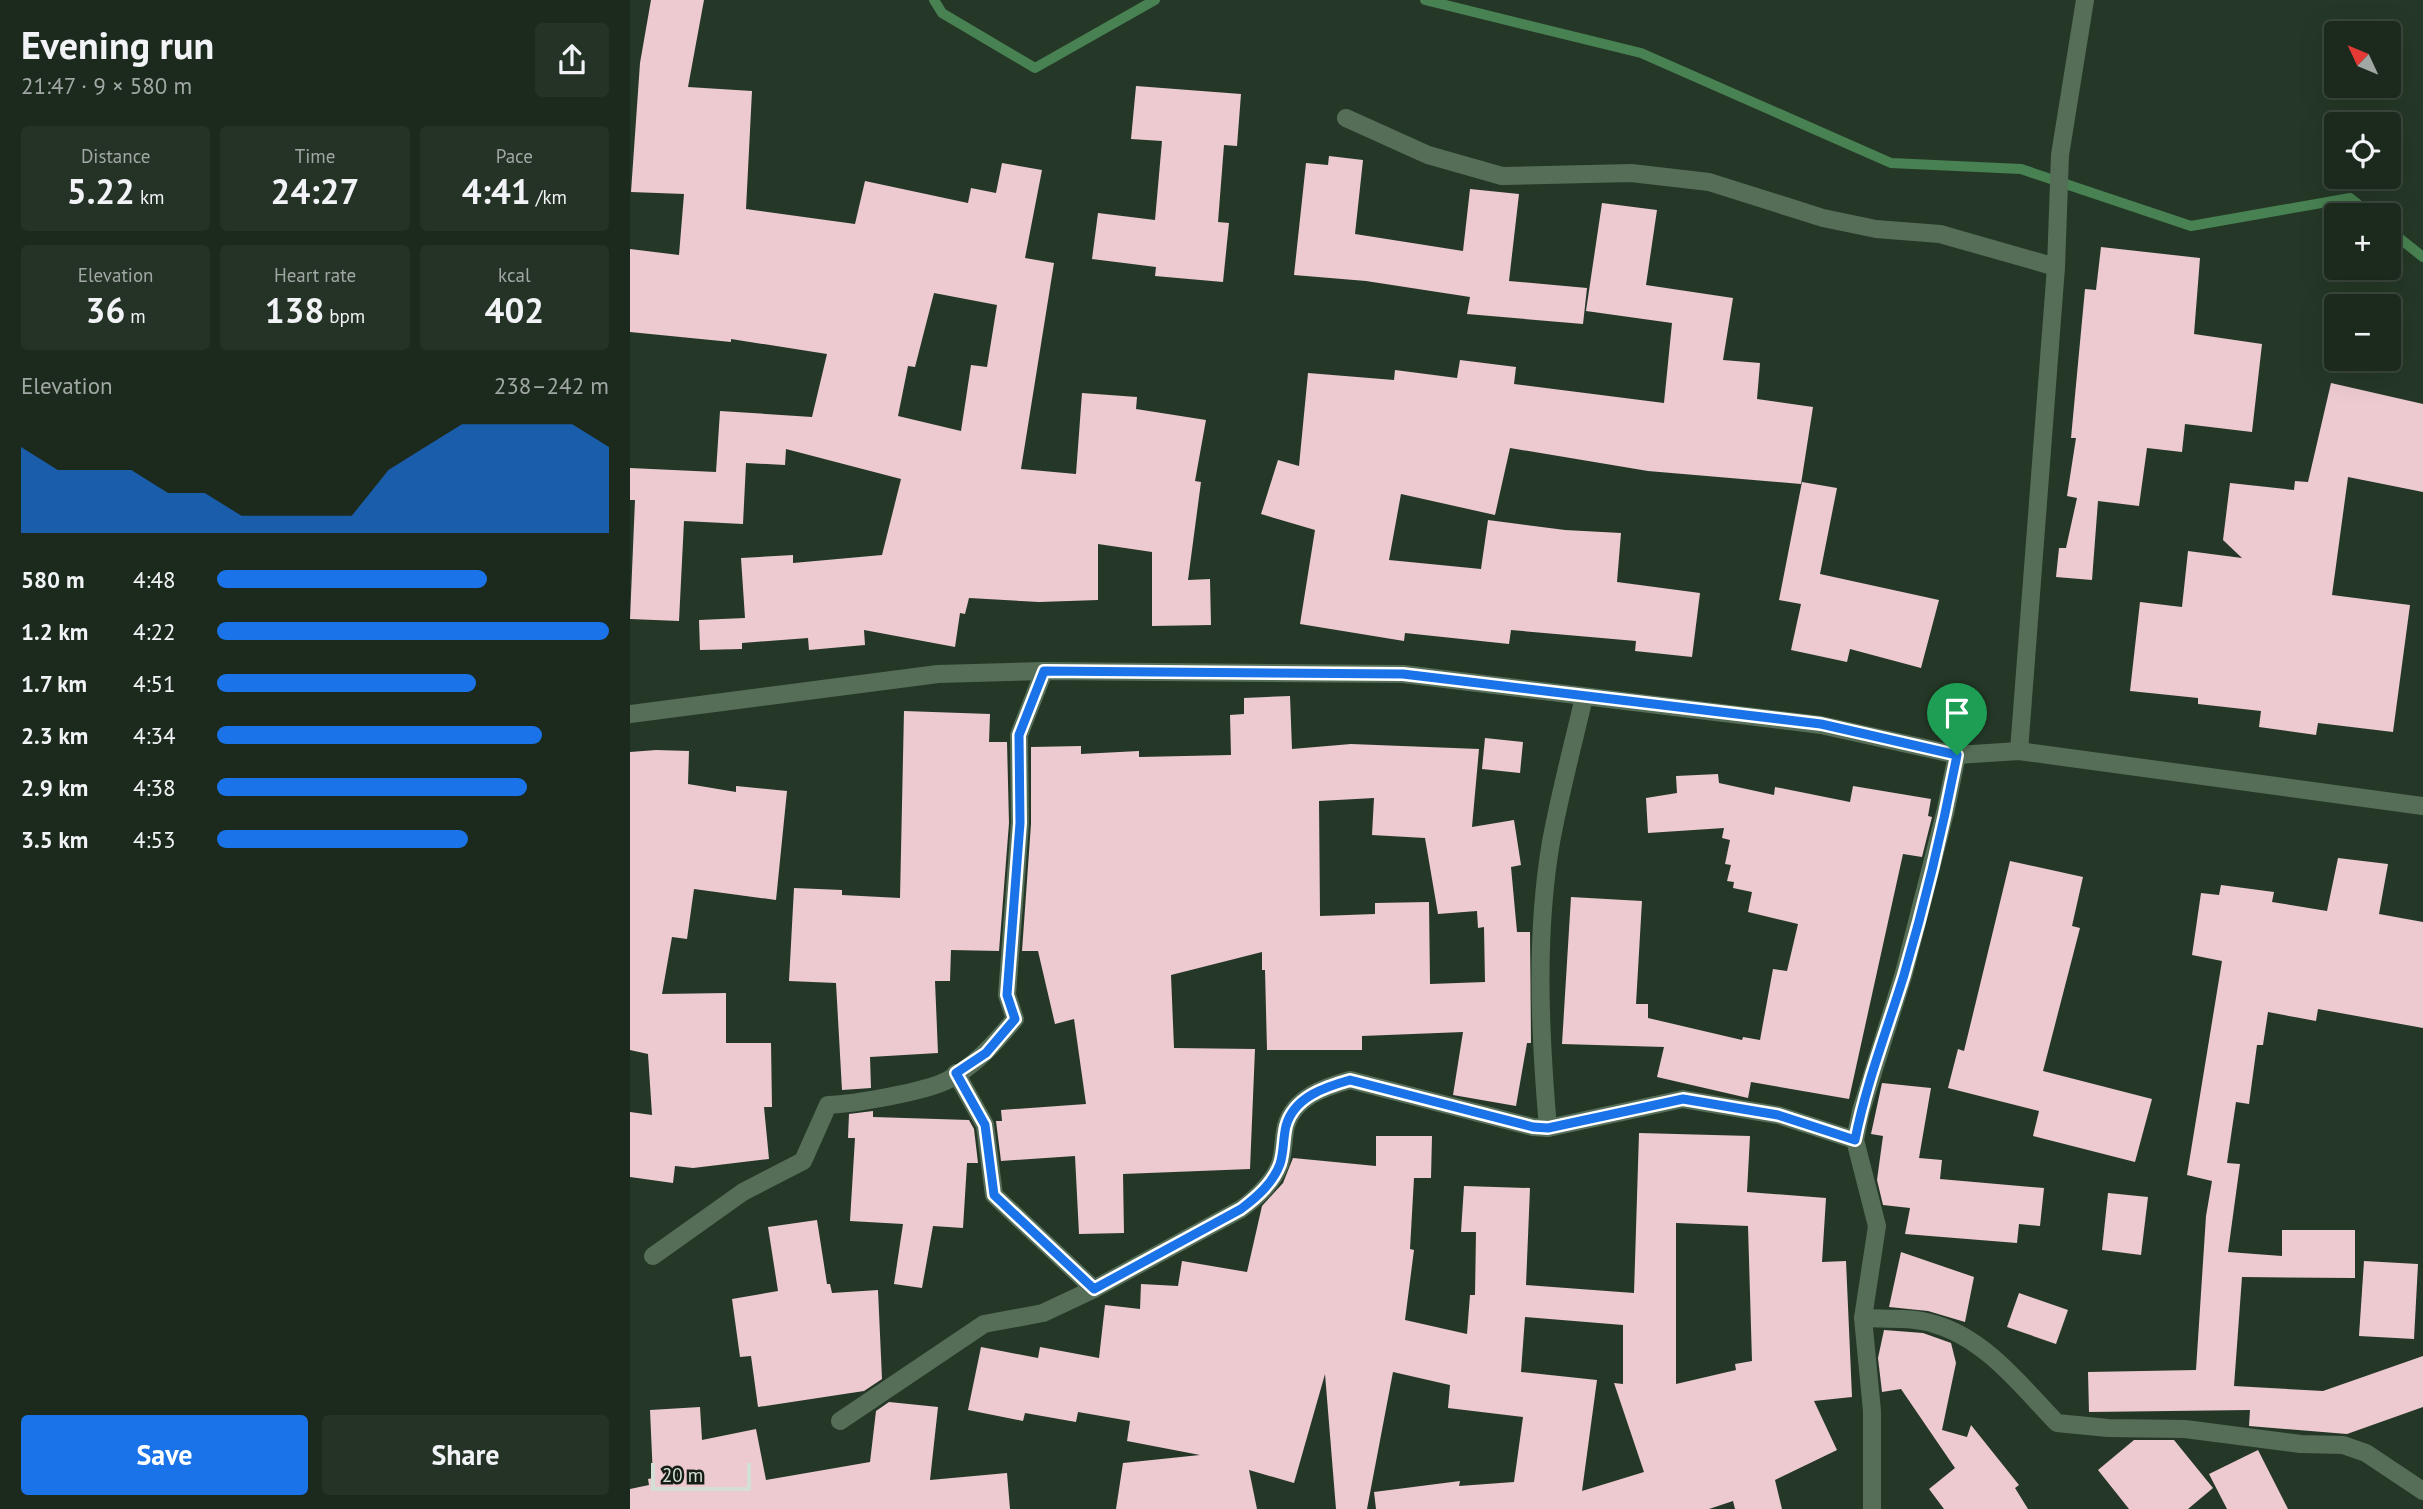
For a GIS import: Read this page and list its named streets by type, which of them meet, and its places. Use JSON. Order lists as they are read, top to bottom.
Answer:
{
  "scale_bar": "20 m",
  "north": "top left",
  "page": {
    "heading": ["Evening run", "21:47 · 9 × 580 m"],
    "map_buttons": ["+", "−"],
    "stats": [
      ["Distance", "5.22 km"],
      ["Time", "24:27"],
      ["Pace", "4:41 /km"],
      ["Elevation", "36 m"],
      ["Heart rate", "138 bpm"],
      ["kcal", "402"]
    ],
    "chart": ["Elevation", "238–242 m"],
    "list": [
      {
        "name": "580 m",
        "note": "4:48"
      },
      {
        "name": "1.2 km",
        "note": "4:22"
      },
      {
        "name": "1.7 km",
        "note": "4:51"
      },
      {
        "name": "2.3 km",
        "note": "4:34"
      },
      {
        "name": "2.9 km",
        "note": "4:38"
      },
      {
        "name": "3.5 km",
        "note": "4:53"
      }
    ],
    "buttons": ["Save", "Share"],
    "scale": "20 m"
  }
}
